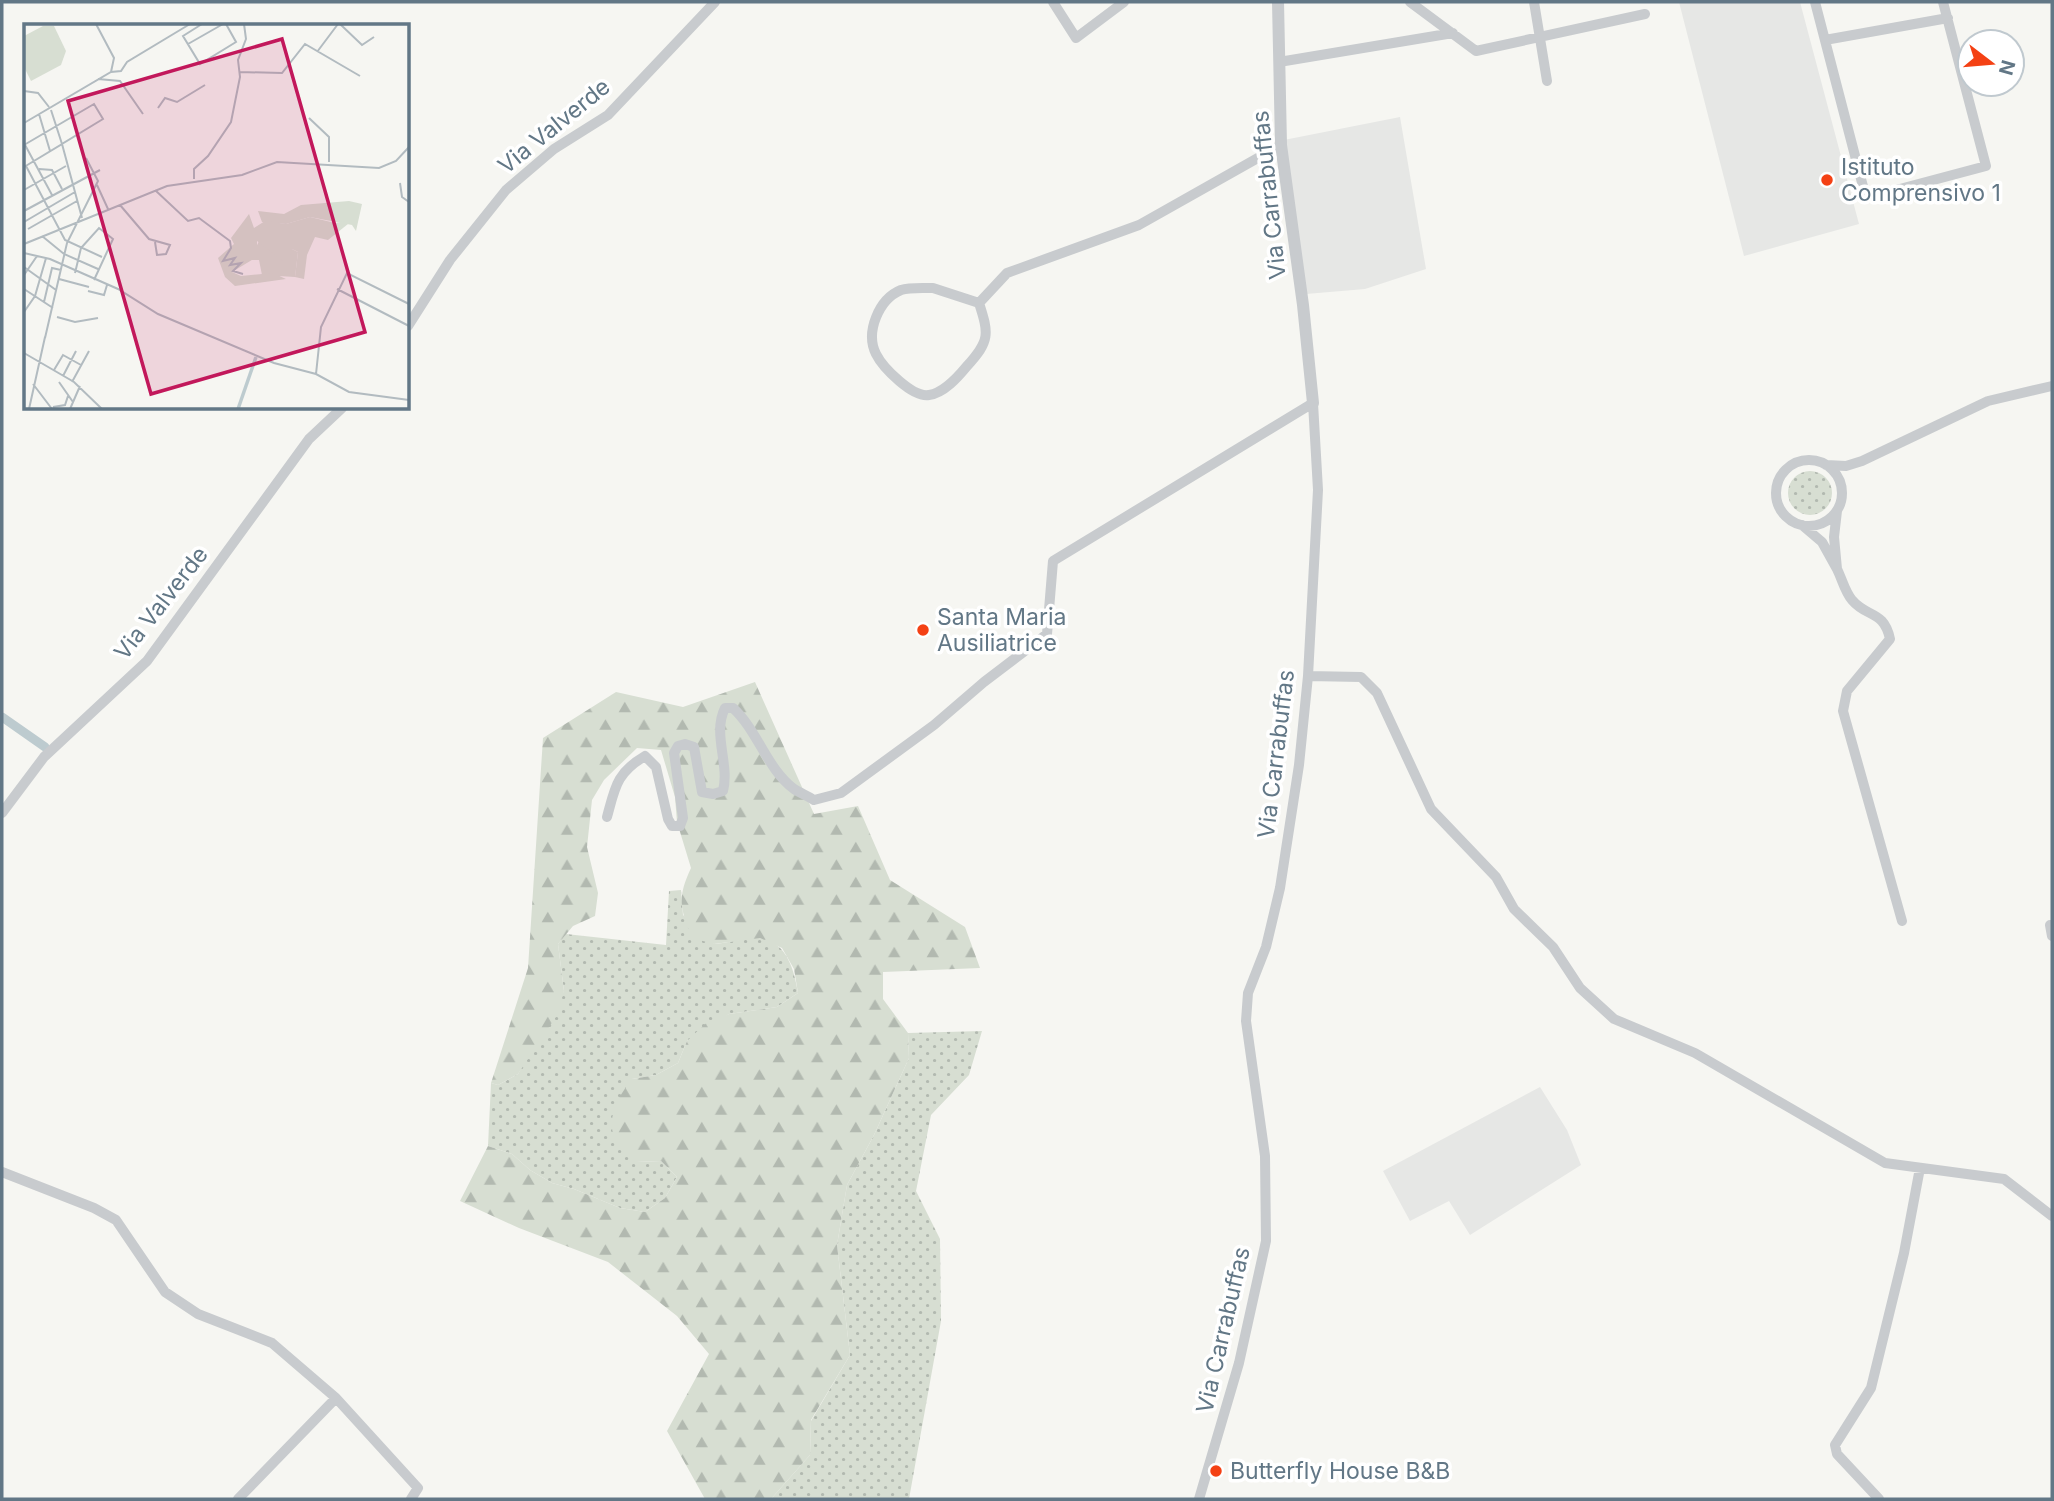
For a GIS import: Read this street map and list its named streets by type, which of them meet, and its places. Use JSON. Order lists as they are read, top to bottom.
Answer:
{
  "streets": {
    "street": ["Via Valverde", "Via Carrabuffas"]
  },
  "places": ["Istituto Comprensivo 1", "Santa Maria Ausiliatrice", "Butterfly House B&B"],
  "north": "right"
}
